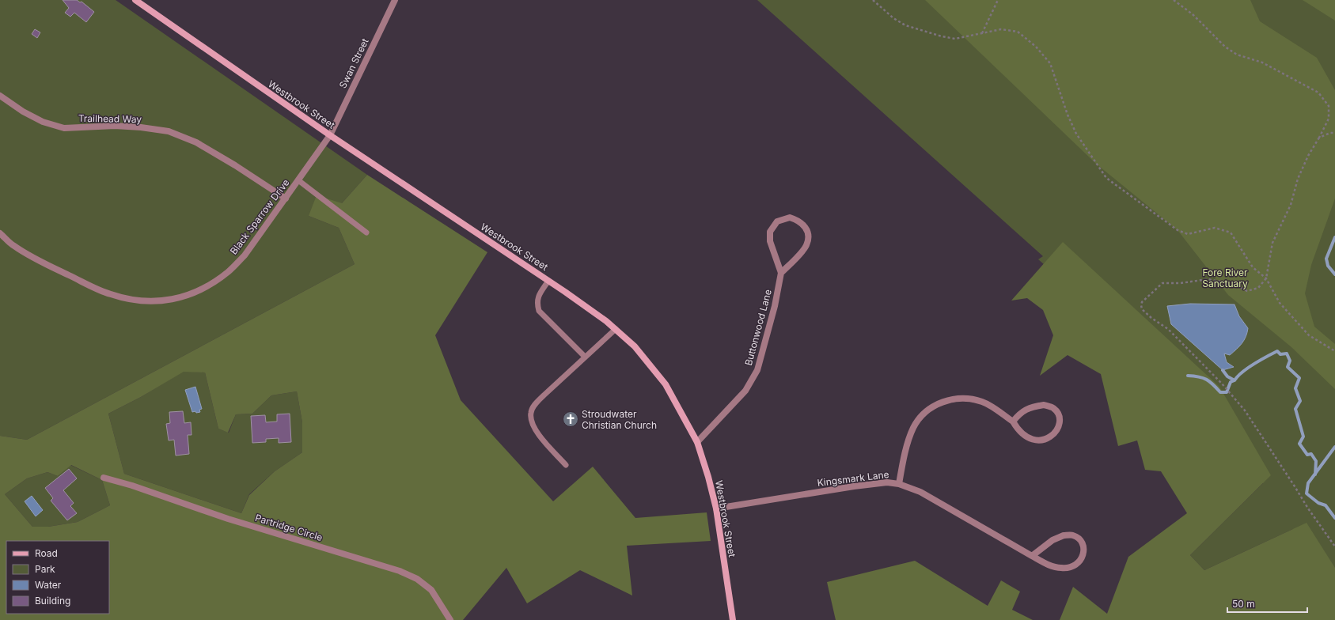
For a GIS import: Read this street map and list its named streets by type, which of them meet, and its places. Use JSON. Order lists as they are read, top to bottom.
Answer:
{
  "streets": {
    "main road": ["Westbrook Street"],
    "street": [
      "Swan Street",
      "Trailhead Way",
      "Black Sparrow Drive",
      "Buttonwood Lane",
      "Kingsmark Lane",
      "Partridge Circle"
    ]
  },
  "crossings": [
    ["Swan Street", "Westbrook Street"],
    ["Swan Street", "Black Sparrow Drive"],
    ["Westbrook Street", "Black Sparrow Drive"],
    ["Westbrook Street", "Buttonwood Lane"],
    ["Westbrook Street", "Kingsmark Lane"],
    ["Trailhead Way", "Black Sparrow Drive"]
  ],
  "parks": ["Fore River Sanctuary"],
  "places": {
    "church": ["Stroudwater Christian Church"]
  },
  "legend": [
    "Road",
    "Park",
    "Water",
    "Building"
  ],
  "scale_bar": "50 m"
}
